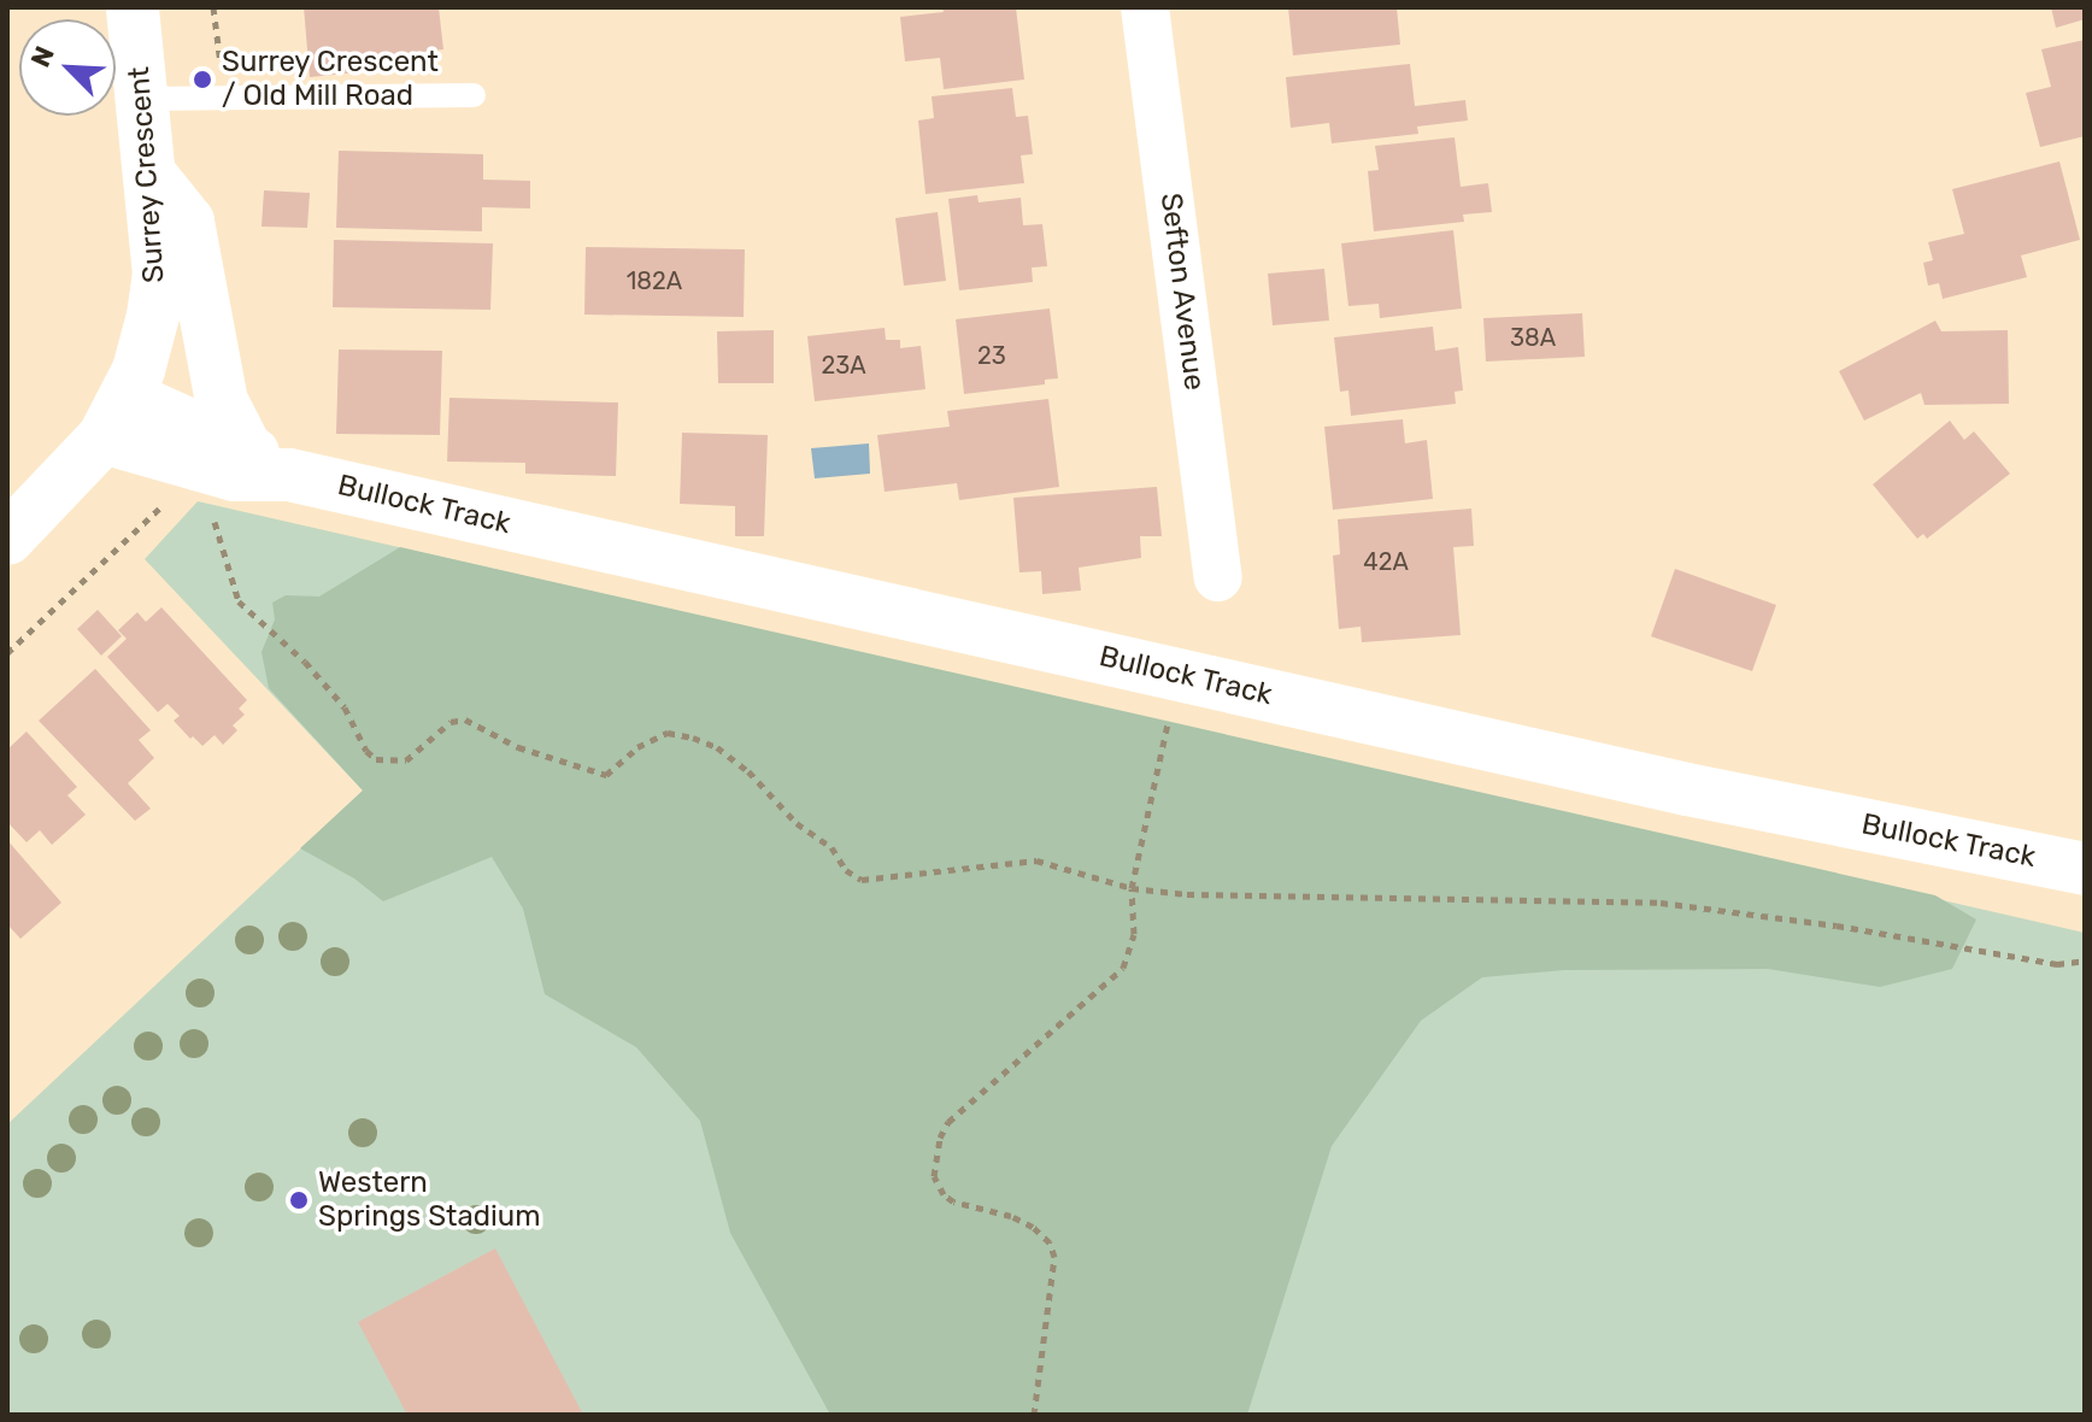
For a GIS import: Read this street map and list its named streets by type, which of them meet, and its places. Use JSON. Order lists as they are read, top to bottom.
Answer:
{
  "streets": {
    "main road": ["Surrey Crescent", "Bullock Track"],
    "street": ["Sefton Avenue"]
  },
  "crossings": [
    ["Surrey Crescent", "Bullock Track"]
  ],
  "places": ["Surrey Crescent / Old Mill Road", "Western Springs Stadium"],
  "house_numbers": [
    "182A",
    "38A",
    "23",
    "23A",
    "42A"
  ],
  "north": "top left"
}
